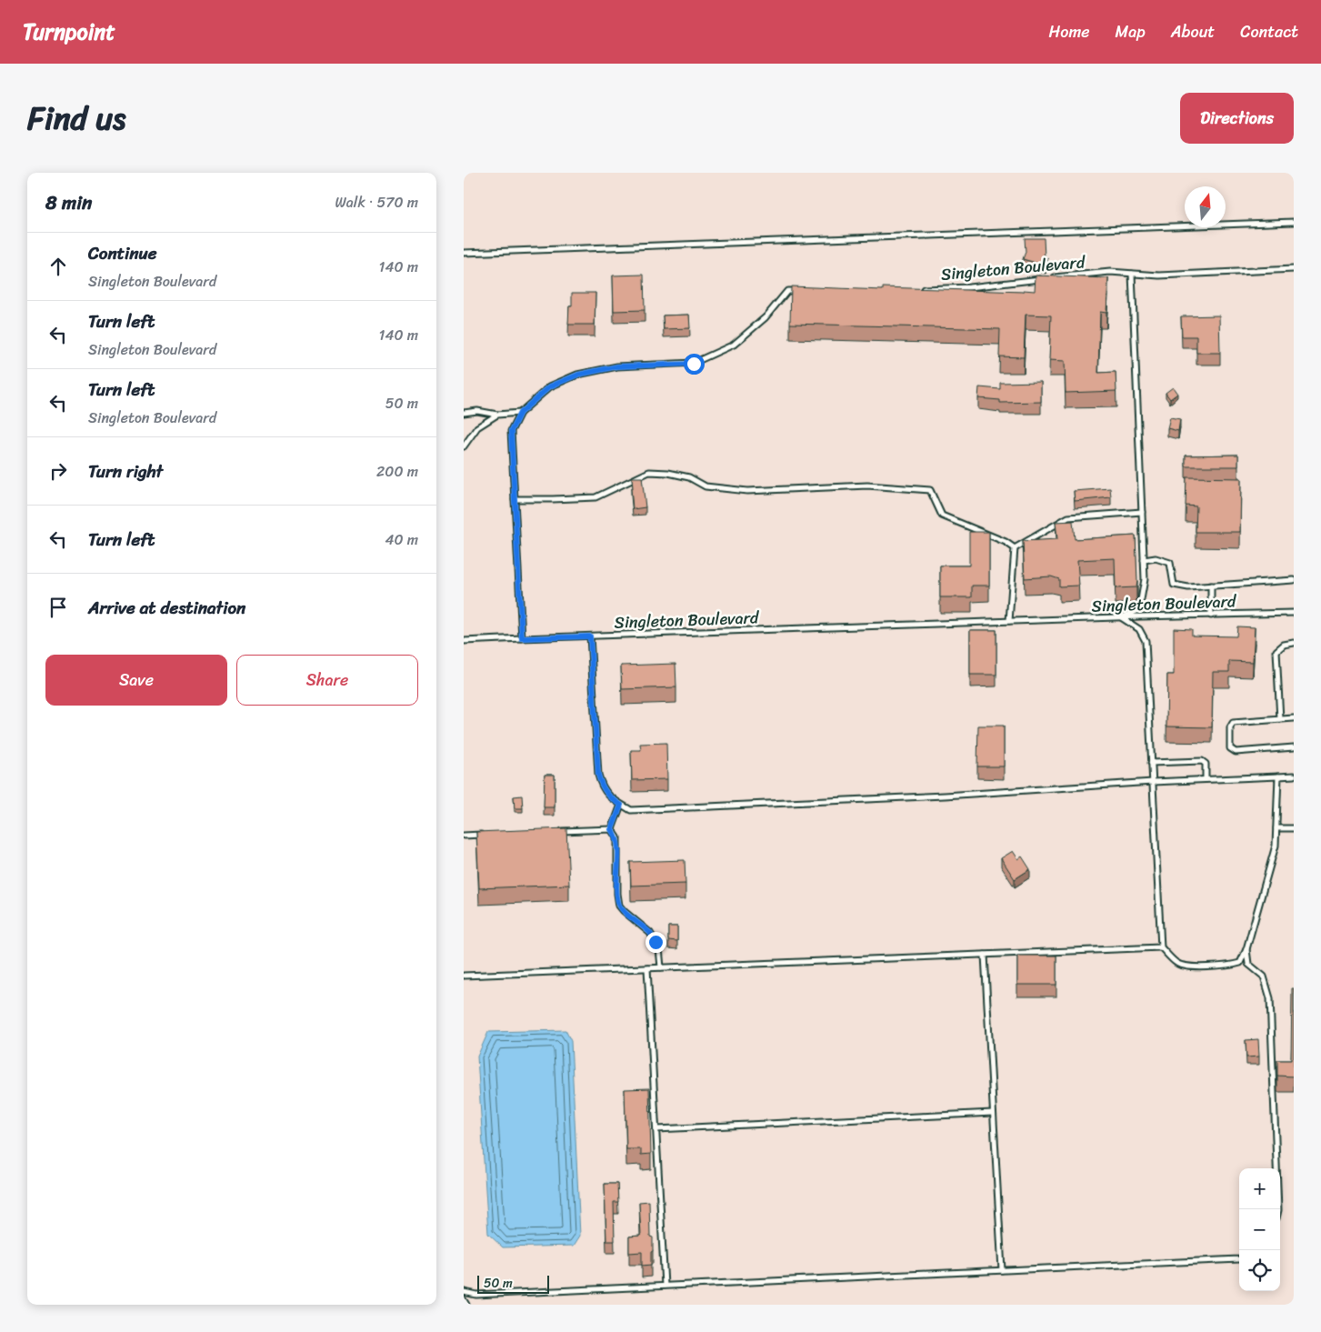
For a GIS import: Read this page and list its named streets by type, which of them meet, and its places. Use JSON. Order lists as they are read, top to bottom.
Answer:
{
  "streets": {
    "lane": ["Singleton Boulevard"]
  },
  "scale_bar": "50 m",
  "north": "top",
  "page": {
    "header": "Turnpoint",
    "nav": [
      "Home",
      "Map",
      "About",
      "Contact"
    ],
    "title": "Find us",
    "buttons": [
      "Directions",
      ["Save", "Share"]
    ],
    "heading": ["8 min", "Walk · 570 m"],
    "list": [
      ["Continue", "Singleton Boulevard", "140 m"],
      ["Turn left", "Singleton Boulevard", "140 m"],
      ["Turn left", "Singleton Boulevard", "50 m"],
      ["Turn right", "200 m"],
      ["Turn left", "40 m"],
      "Arrive at destination"
    ],
    "map_buttons": ["+", "−"],
    "scale": "50 m"
  }
}
